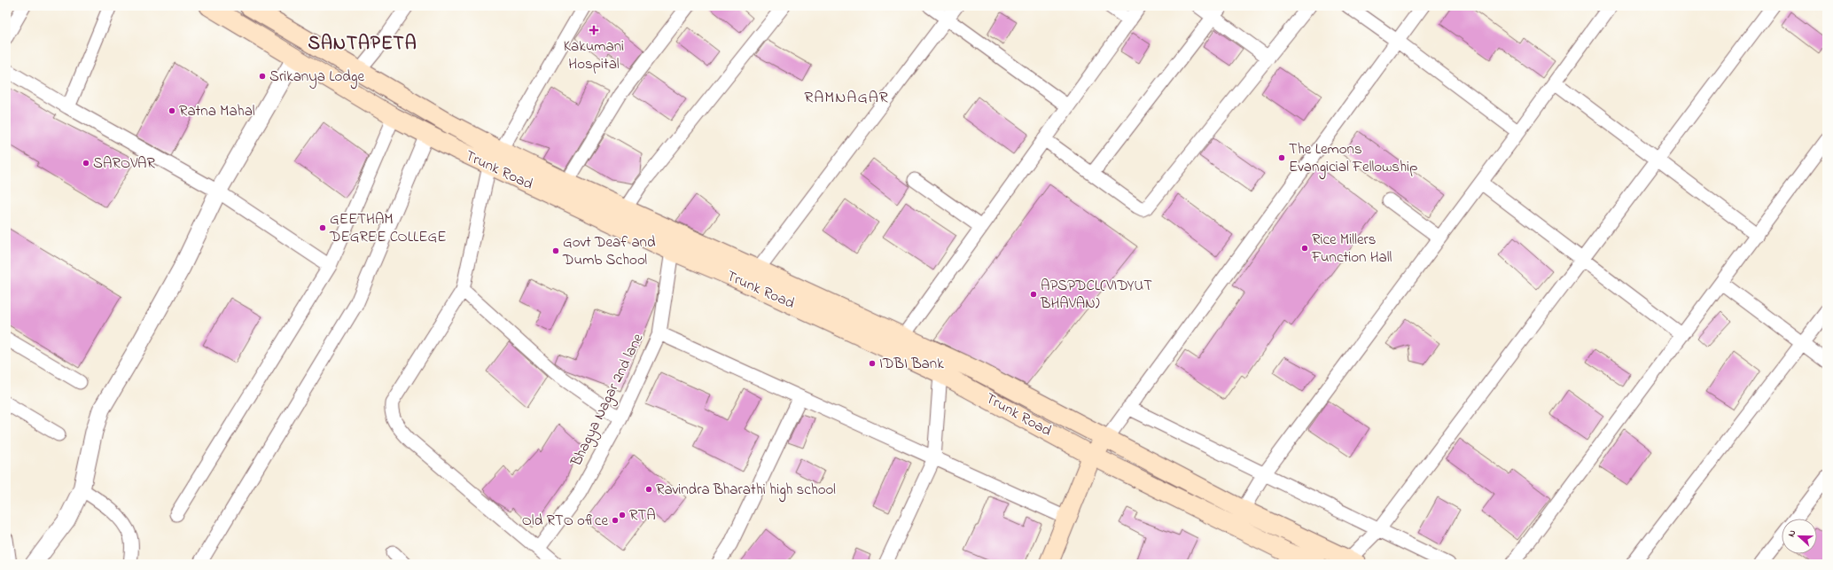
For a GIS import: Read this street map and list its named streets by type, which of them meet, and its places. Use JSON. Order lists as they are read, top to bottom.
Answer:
{
  "streets": {
    "main road": ["Trunk Road"],
    "street": ["Bhagya Nagar 2nd lane"]
  },
  "crossings": [
    ["Trunk Road", "Bhagya Nagar 2nd lane"]
  ],
  "districts": ["SANTAPETA", "RAMNAGAR"],
  "places": {
    "health": ["Kakumani Hospital"],
    "other": [
      "Srikanya Lodge",
      "Ratna Mahal",
      "The Lemons Evangicial Fellowship",
      "SAROVAR",
      "GEETHAM DEGREE COLLEGE",
      "Rice Millers Function Hall",
      "Govt Deaf and Dumb School",
      "APSPDCL(VIDYUT BHAVAN)",
      "IDBI Bank",
      "Ravindra Bharathi high school",
      "RTA",
      "Old RTO ofice"
    ]
  },
  "north": "left"
}
